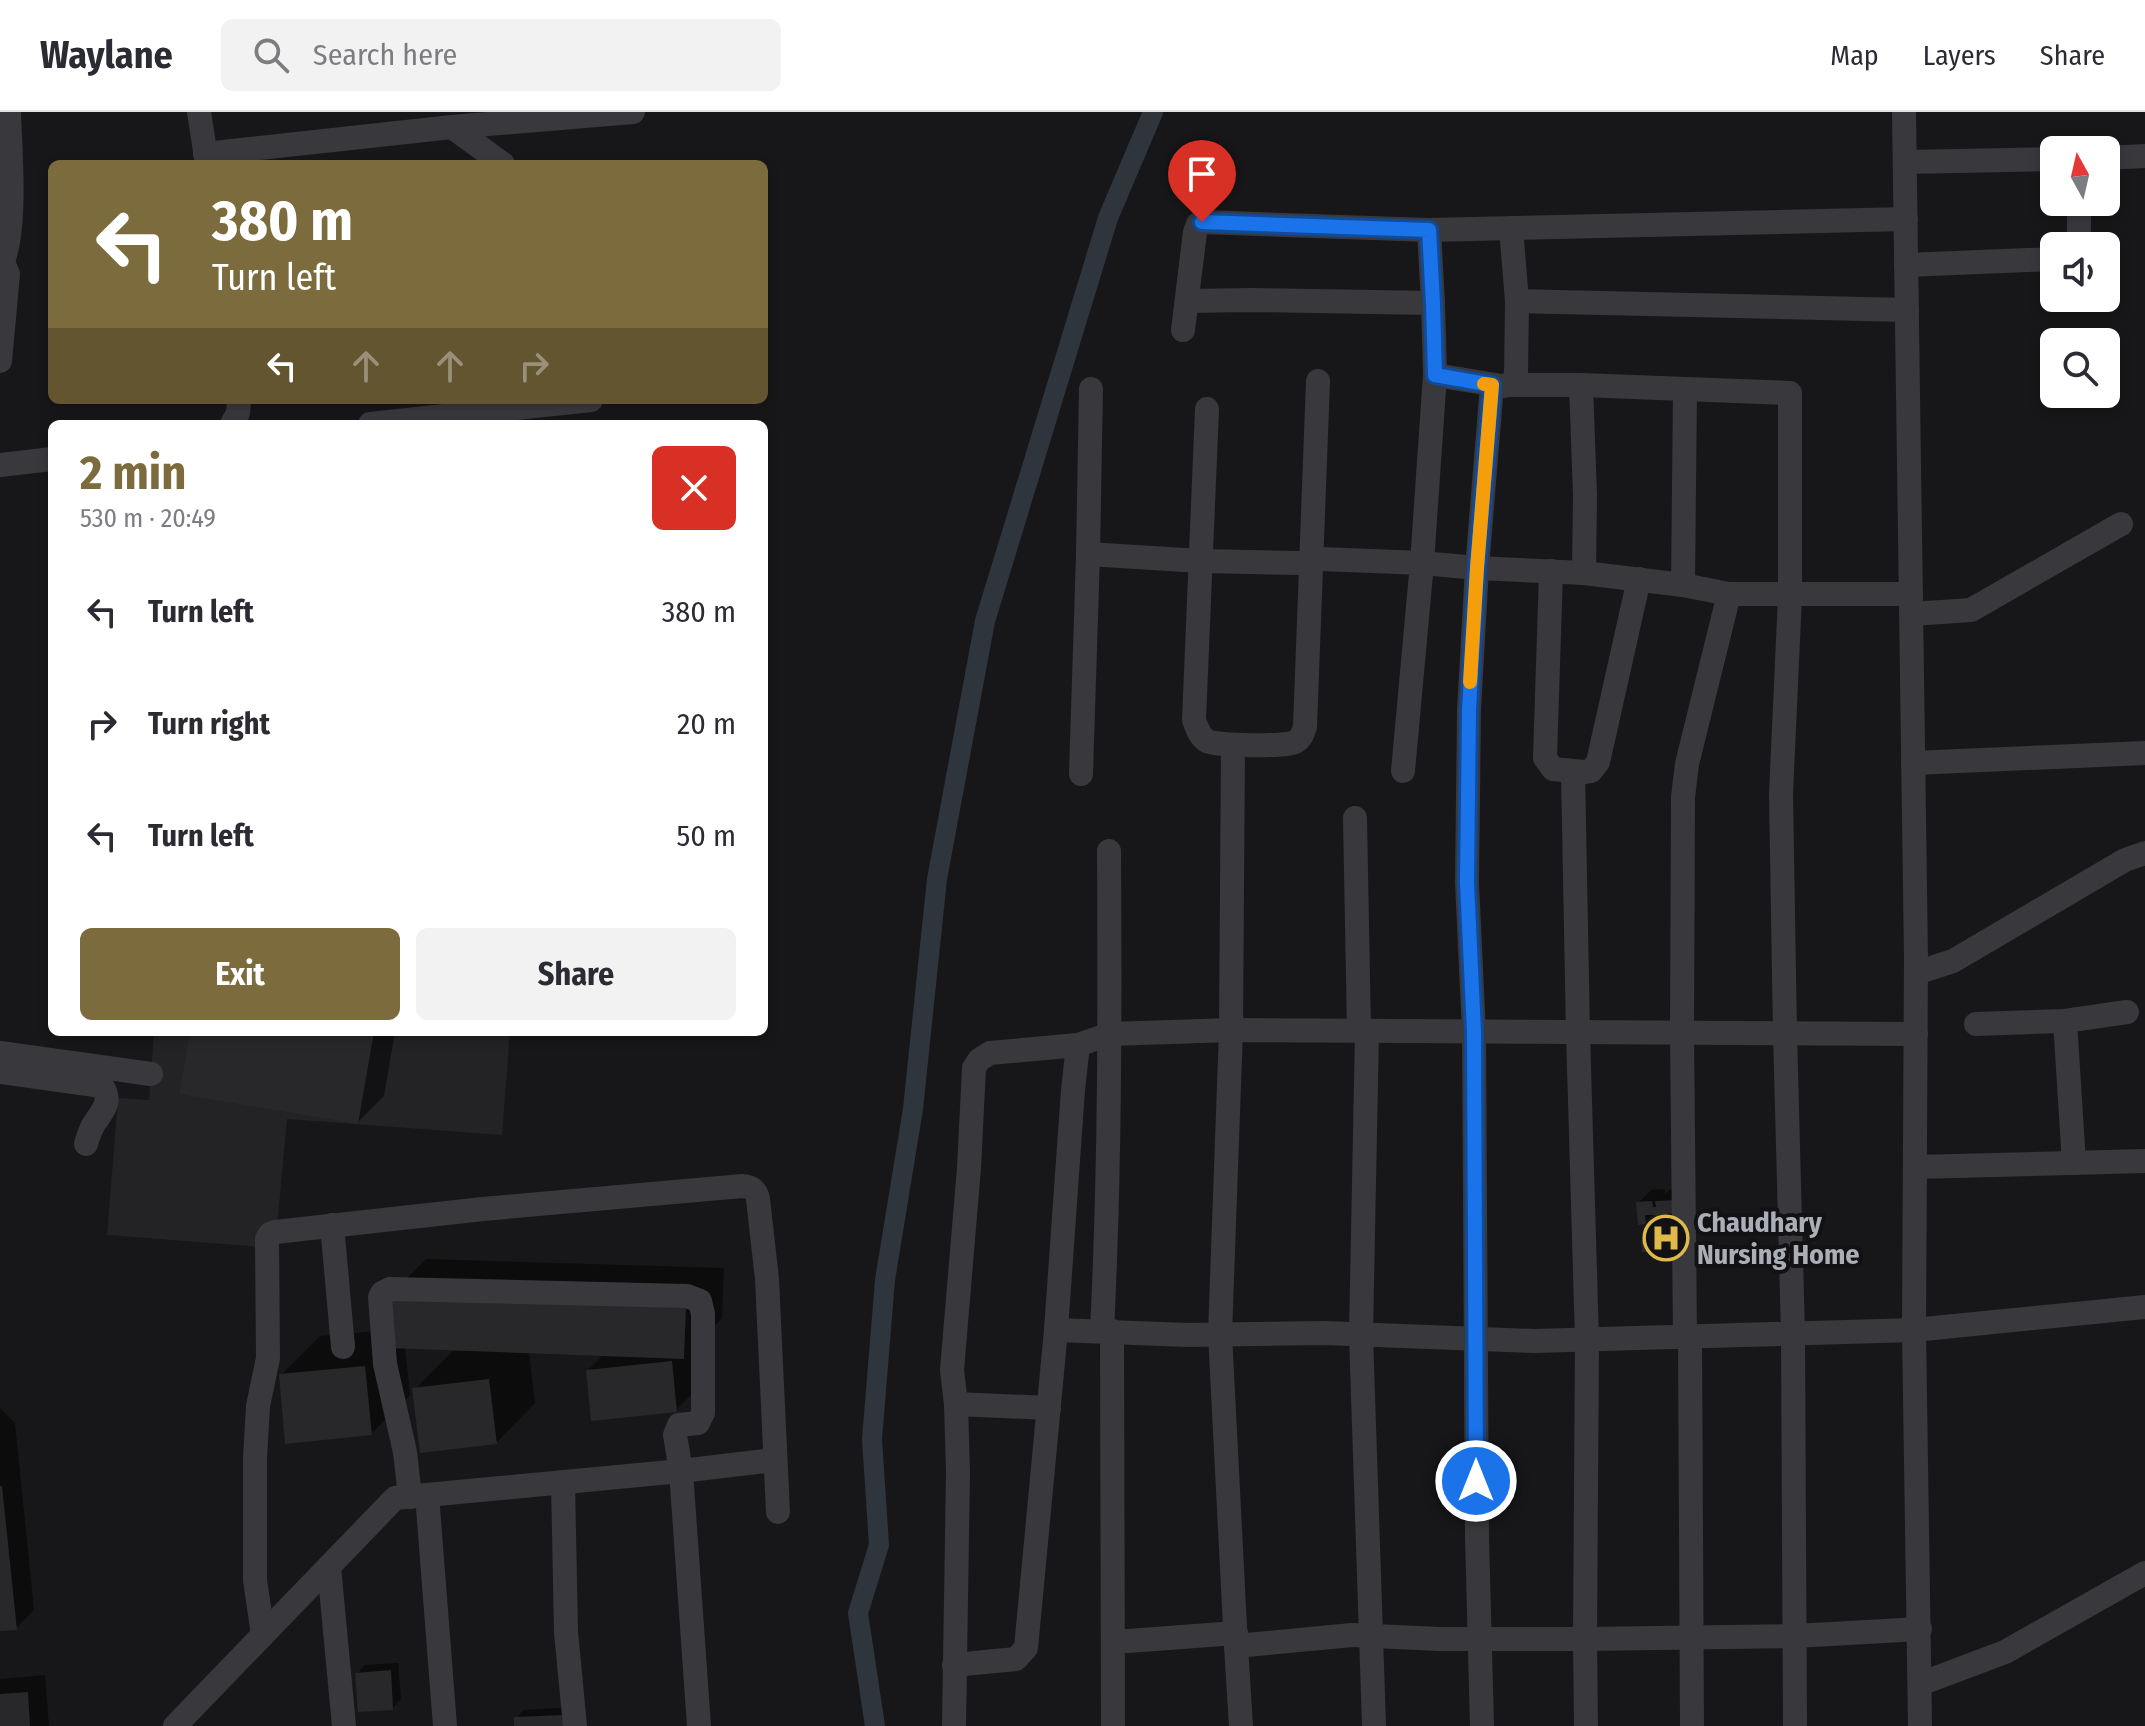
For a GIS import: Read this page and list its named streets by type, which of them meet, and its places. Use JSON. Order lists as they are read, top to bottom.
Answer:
{
  "places": {
    "hospital": ["Chaudhary Nursing Home"]
  },
  "north": "top",
  "page": {
    "header": "Waylane",
    "search": "Search here",
    "nav": ["Map", "Layers", "Share"],
    "turn": ["380 m", "Turn left"],
    "heading": ["2 min", "530 m · 20:49"],
    "list": [
      {
        "name": "Turn left",
        "value": "380 m"
      },
      {
        "name": "Turn right",
        "value": "20 m"
      },
      {
        "name": "Turn left",
        "value": "50 m"
      }
    ],
    "buttons": ["Exit", "Share"]
  }
}
